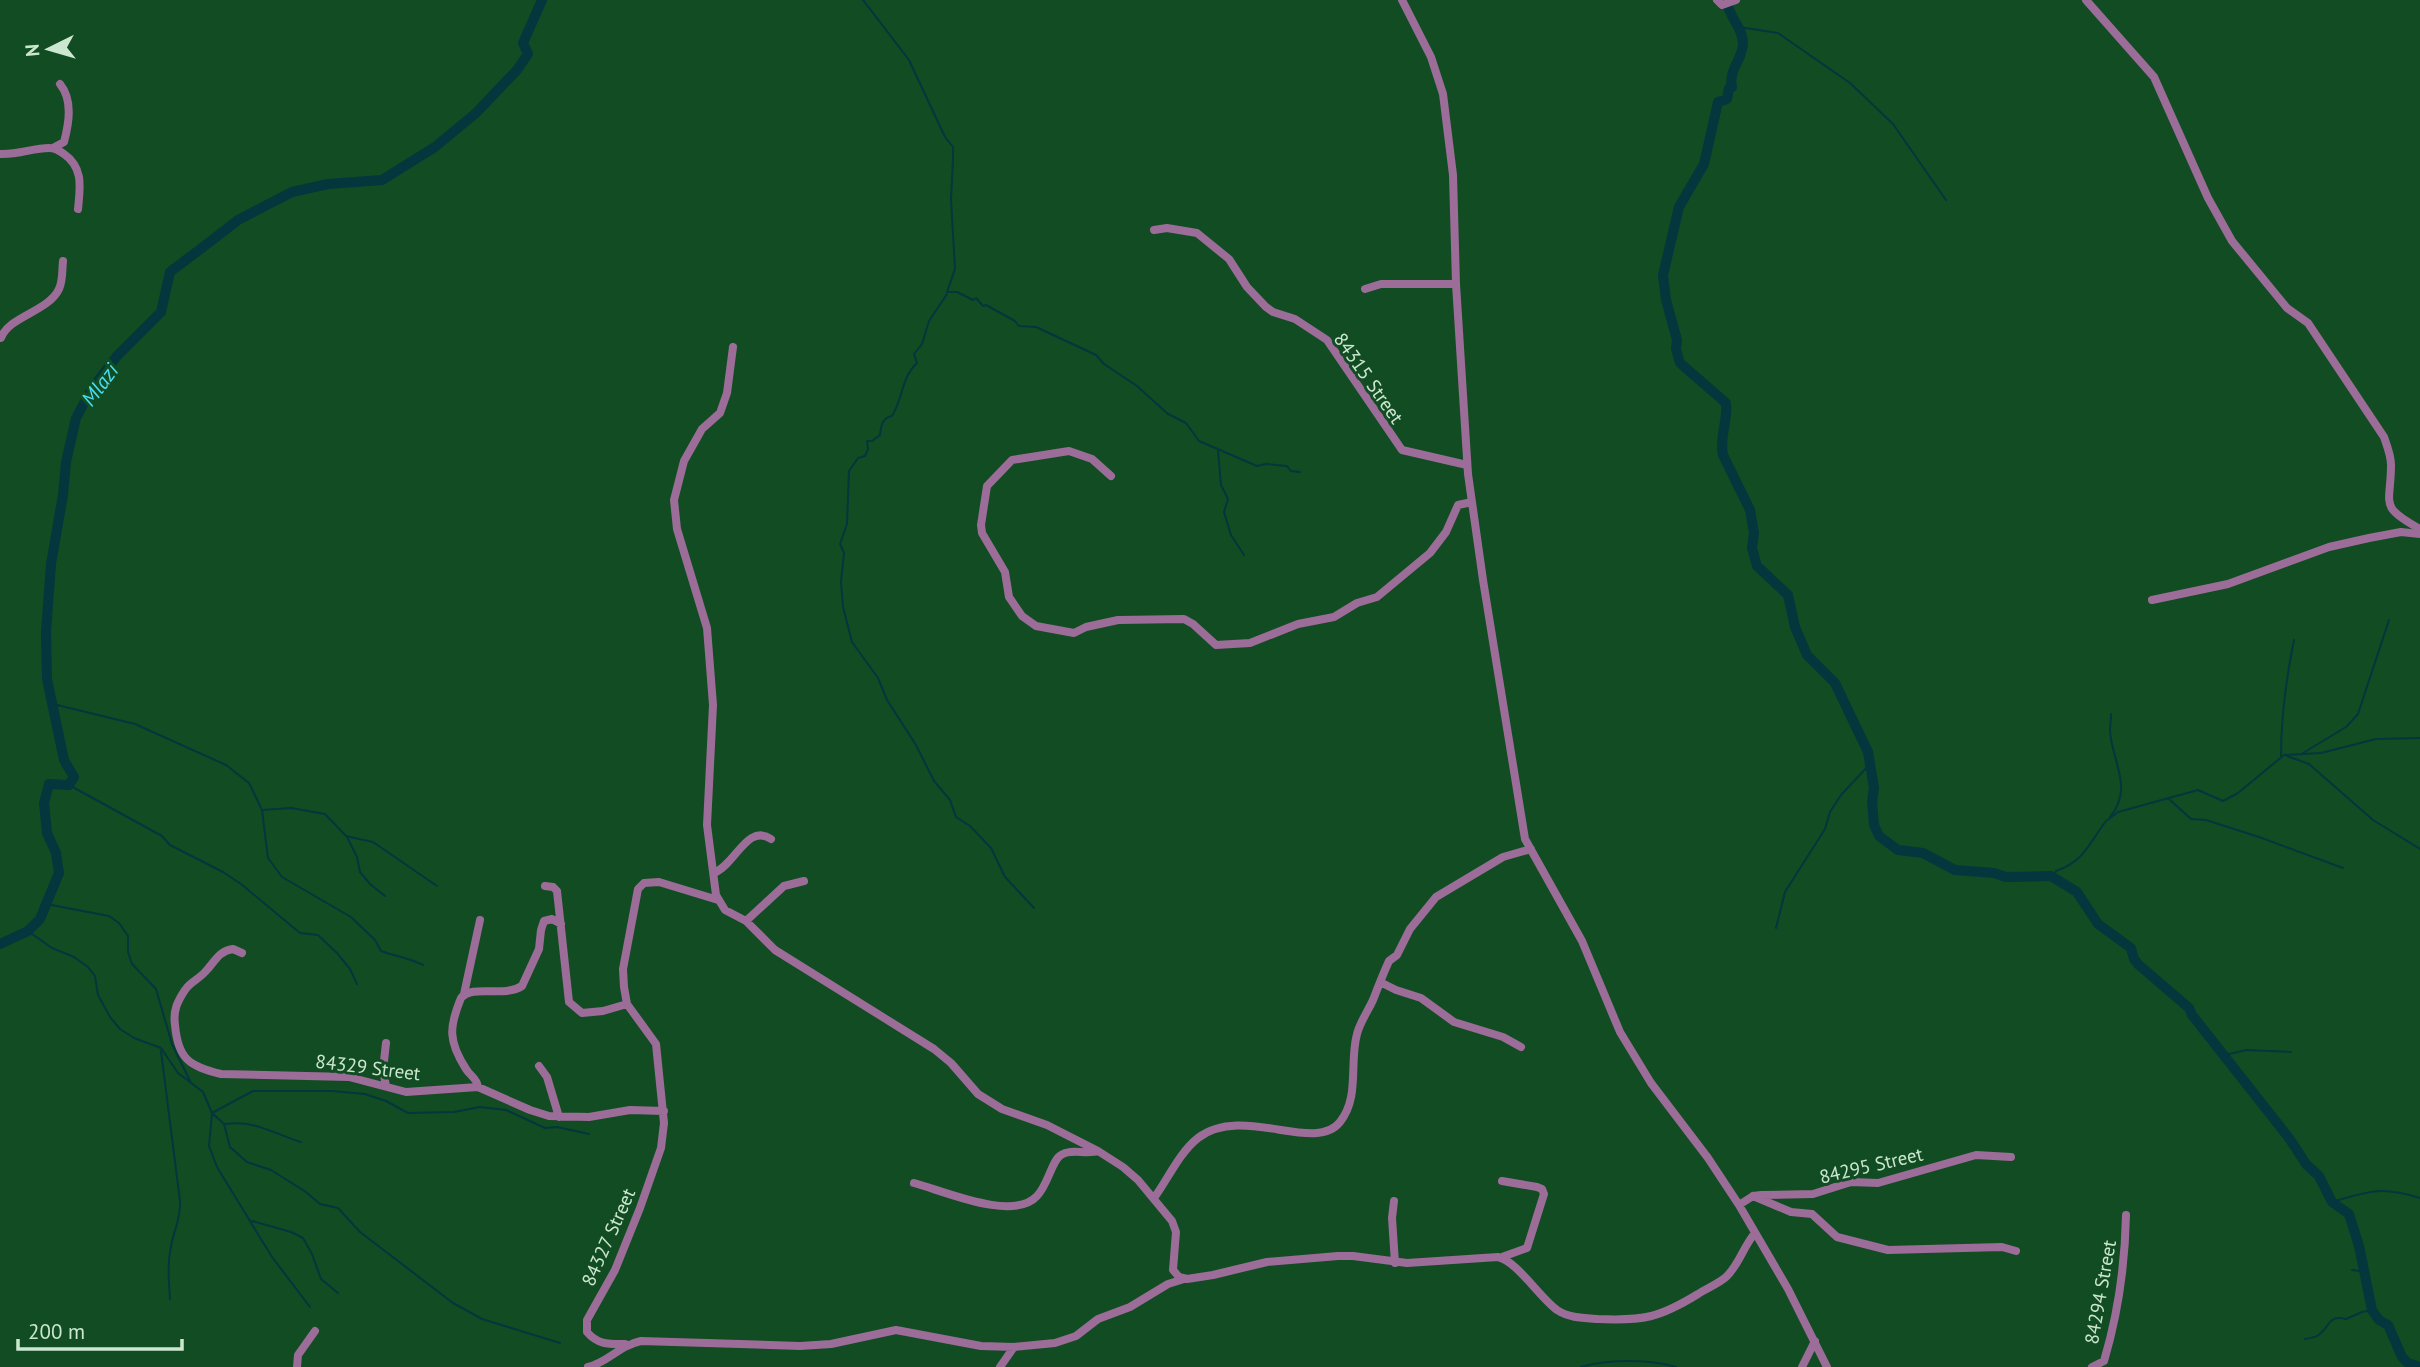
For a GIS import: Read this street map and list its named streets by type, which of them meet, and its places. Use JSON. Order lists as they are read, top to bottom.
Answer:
{
  "streets": {
    "street": [
      "84315 Street",
      "84329 Street",
      "84295 Street",
      "84327 Street",
      "84294 Street"
    ]
  },
  "crossings": [
    ["84329 Street", "84327 Street"]
  ],
  "water": ["Mlazi"],
  "scale_bar": "200 m",
  "north": "left"
}
